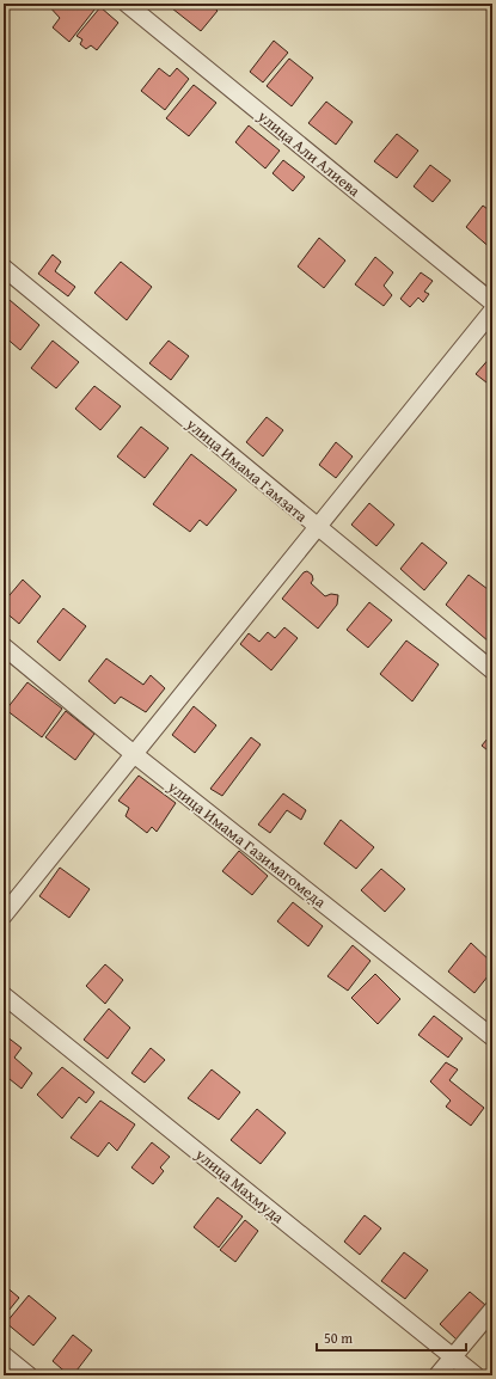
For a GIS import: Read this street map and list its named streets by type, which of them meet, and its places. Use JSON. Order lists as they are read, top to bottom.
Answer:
{
  "streets": {
    "street": [
      "улица Али Алиева",
      "улица Имама Гамзата",
      "улица Имама Газимагомеда",
      "улица Махмуда"
    ]
  },
  "scale_bar": "50 m"
}
